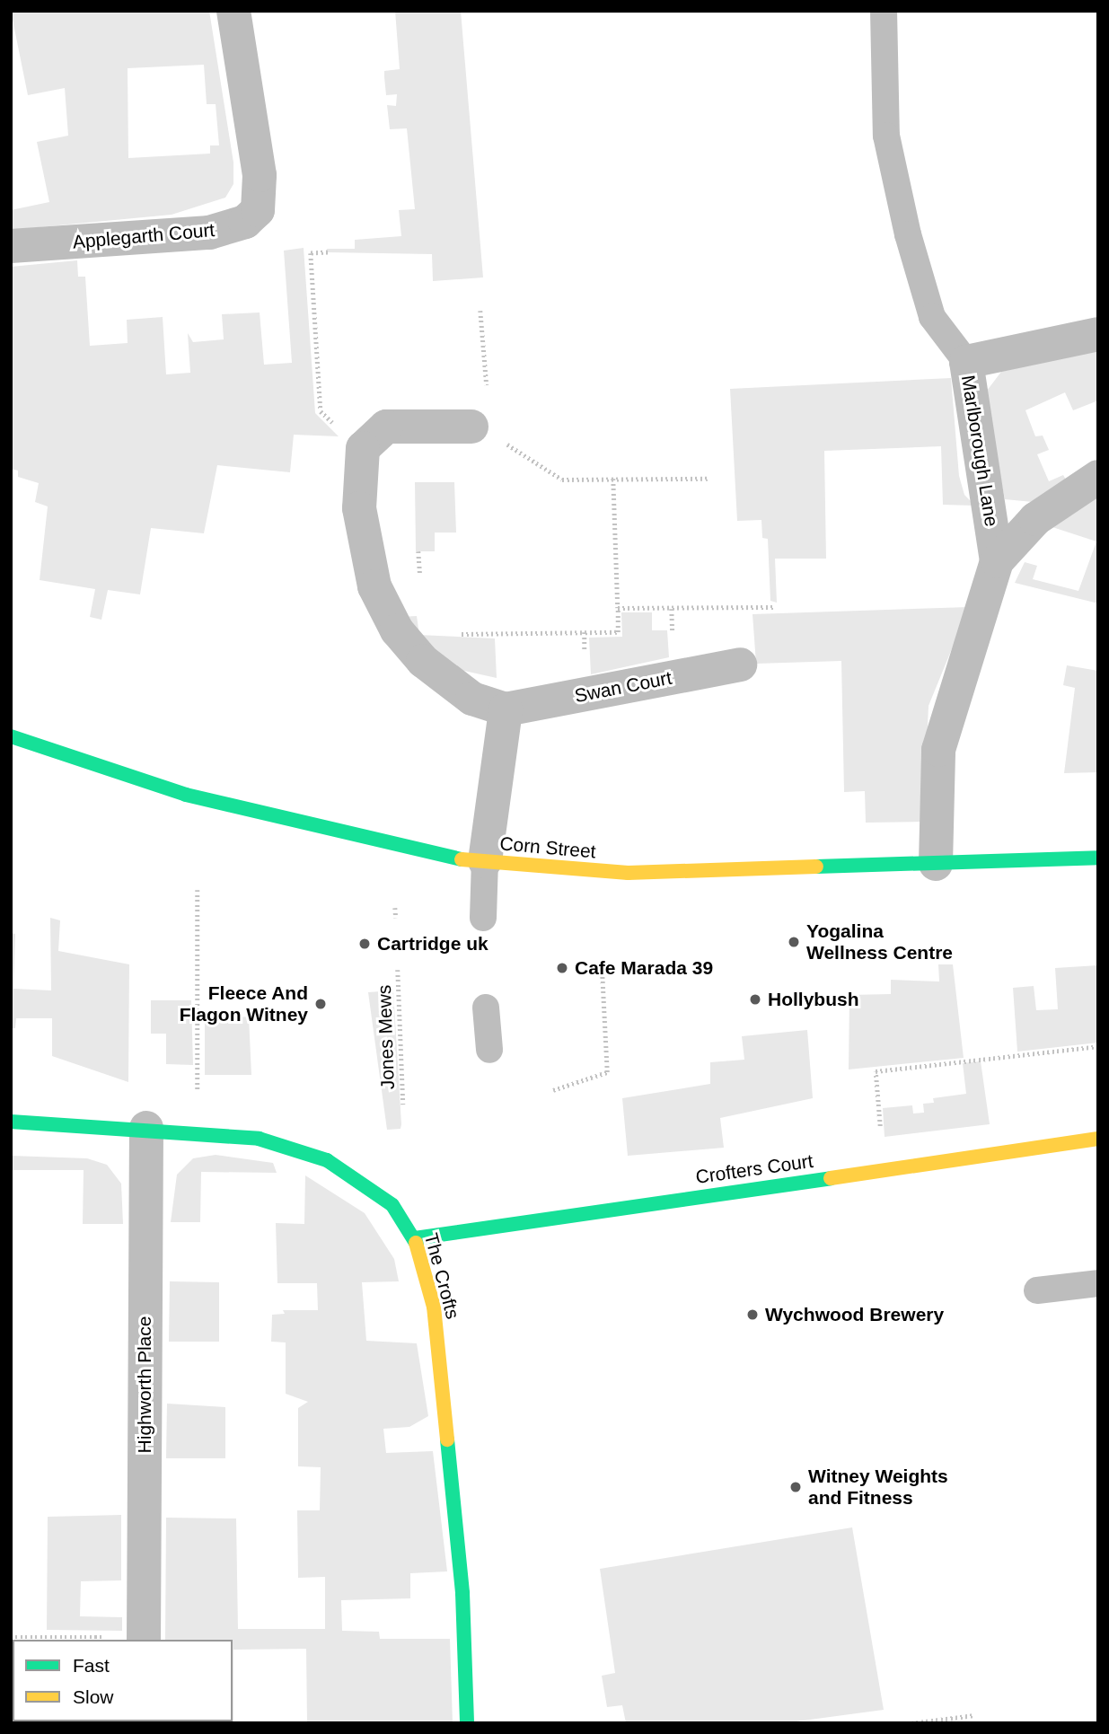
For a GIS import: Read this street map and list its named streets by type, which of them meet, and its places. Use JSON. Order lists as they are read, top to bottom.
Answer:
{
  "streets": {
    "street": [
      "Applegarth Court",
      "Marlborough Lane",
      "Swan Court",
      "Corn Street",
      "Crofters Court",
      "The Crofts",
      "Highworth Place"
    ],
    "path": ["Jones Mews"]
  },
  "crossings": [
    ["Marlborough Lane", "Corn Street"],
    ["Crofters Court", "The Crofts"],
    ["The Crofts", "Highworth Place"]
  ],
  "places": [
    "Yogalina Wellness Centre",
    "Cartridge uk",
    "Cafe Marada 39",
    "Hollybush",
    "Fleece And Flagon Witney",
    "Wychwood Brewery",
    "Witney Weights and Fitness"
  ],
  "legend": ["Fast", "Slow"]
}
